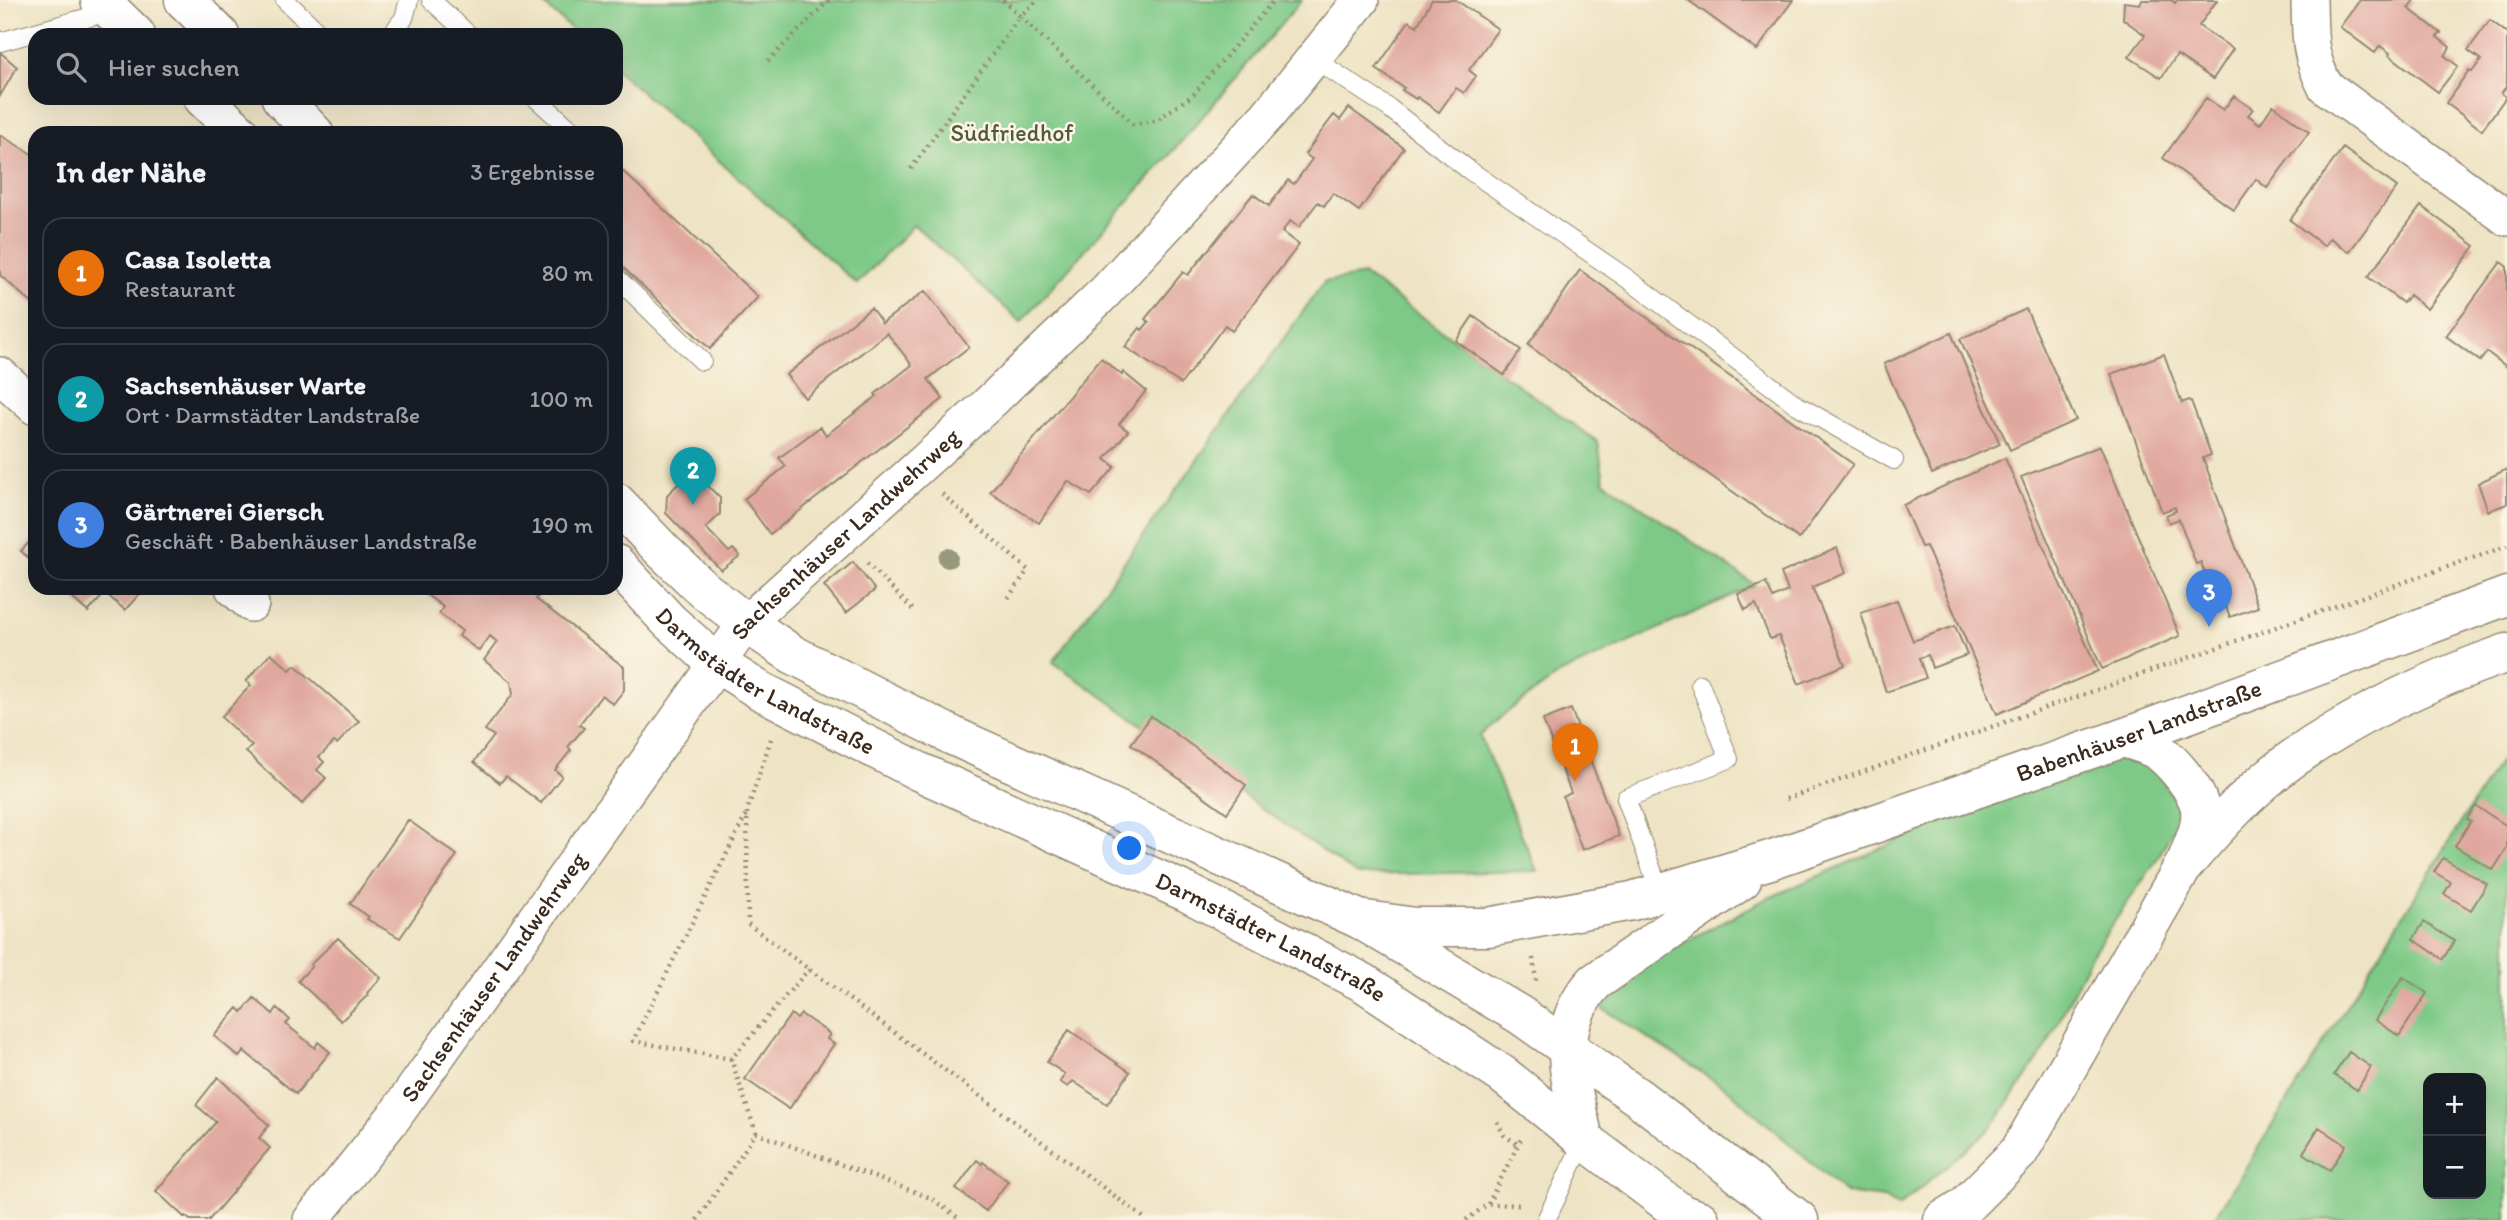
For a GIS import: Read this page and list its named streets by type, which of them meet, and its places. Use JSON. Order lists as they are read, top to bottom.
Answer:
{
  "streets": {
    "main road": ["Darmstädter Landstraße", "Babenhäuser Landstraße"],
    "street": ["Sachsenhäuser Landwehrweg"]
  },
  "crossings": [
    ["Sachsenhäuser Landwehrweg", "Darmstädter Landstraße"],
    ["Darmstädter Landstraße", "Babenhäuser Landstraße"]
  ],
  "parks": ["Südfriedhof"],
  "page": {
    "search": "Hier suchen",
    "heading": ["In der Nähe", "3 Ergebnisse"],
    "list": [
      {
        "mark": "1",
        "name": "Casa Isoletta",
        "note": "Restaurant",
        "value": "80 m"
      },
      {
        "mark": "2",
        "name": "Sachsenhäuser Warte",
        "note": "Ort · Darmstädter Landstraße",
        "value": "100 m"
      },
      {
        "mark": "3",
        "name": "Gärtnerei Giersch",
        "note": "Geschäft · Babenhäuser Landstraße",
        "value": "190 m"
      }
    ],
    "pins": ["2", "3", "1"],
    "map_buttons": ["+", "−"]
  }
}
